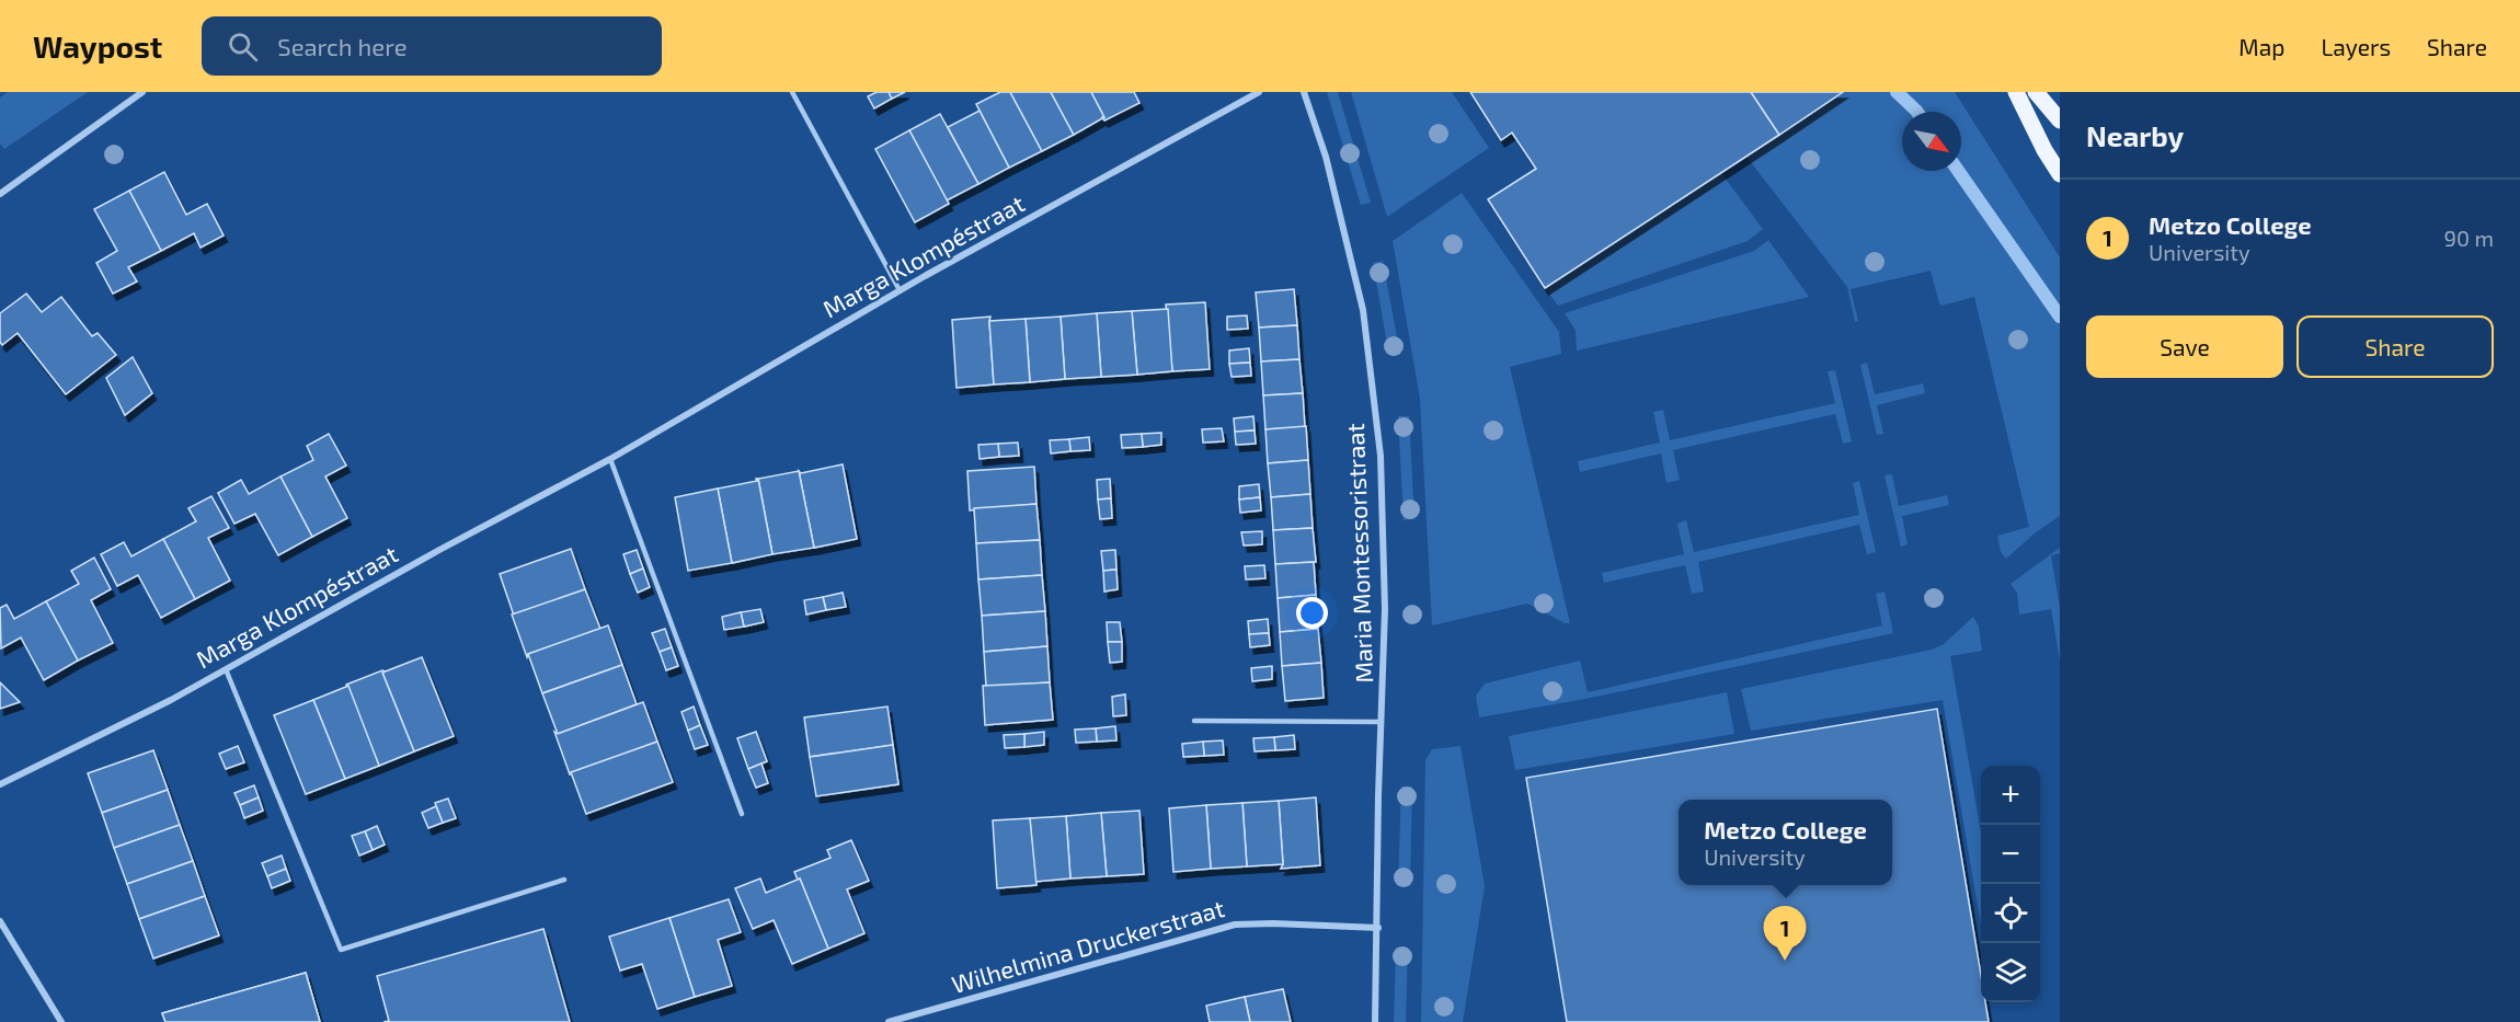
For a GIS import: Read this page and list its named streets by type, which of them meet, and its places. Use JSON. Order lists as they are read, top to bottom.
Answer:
{
  "streets": {
    "street": ["Marga Klompéstraat", "Maria Montessoristraat", "Wilhelmina Druckerstraat"]
  },
  "crossings": [
    ["Maria Montessoristraat", "Wilhelmina Druckerstraat"]
  ],
  "north": "bottom right",
  "page": {
    "header": "Waypost",
    "search": "Search here",
    "nav": ["Map", "Layers", "Share"],
    "heading": "Nearby",
    "list": [
      {
        "mark": "1",
        "name": "Metzo College",
        "note": "University",
        "value": "90 m"
      }
    ],
    "buttons": ["Save", "Share"],
    "map_buttons": ["+", "−"],
    "popup": ["Metzo College", "University"],
    "pins": "1"
  }
}
